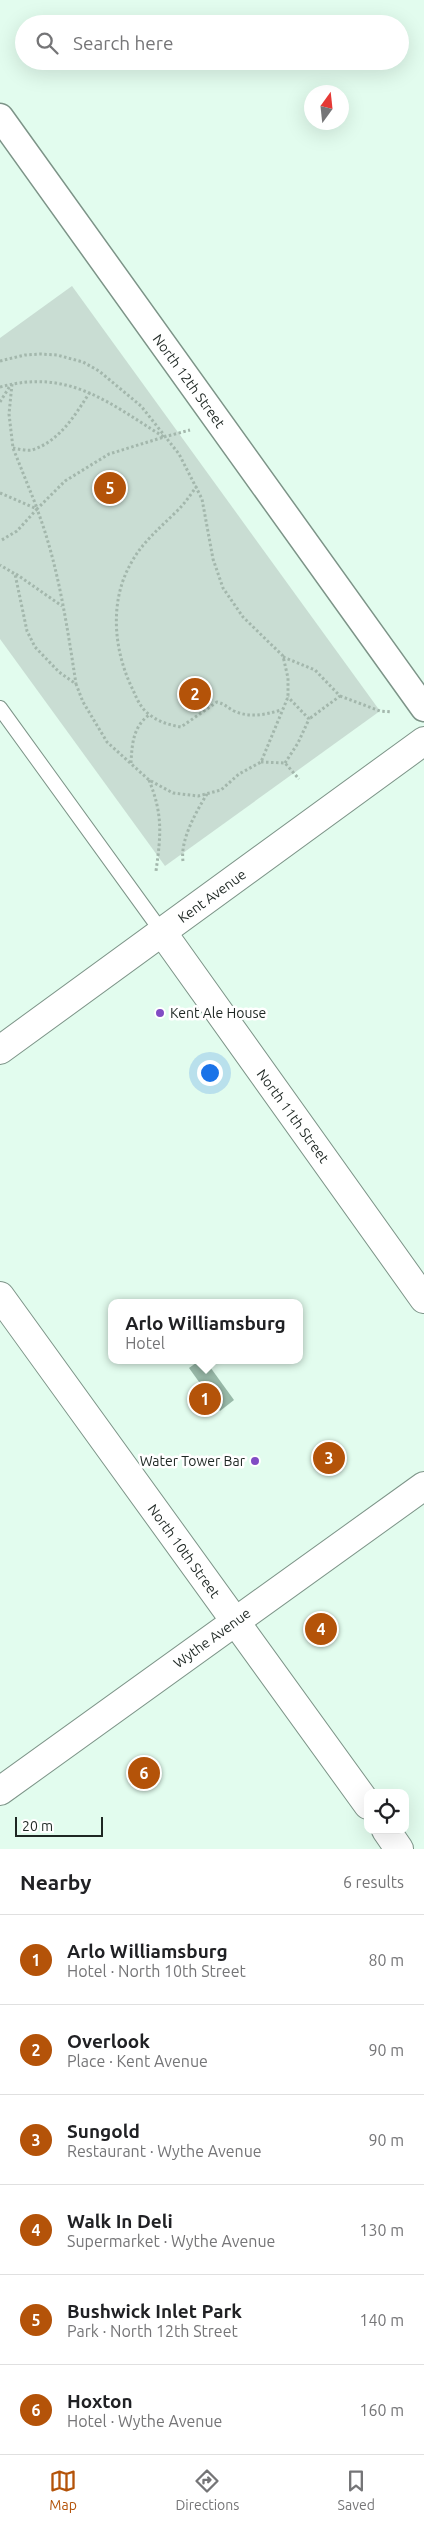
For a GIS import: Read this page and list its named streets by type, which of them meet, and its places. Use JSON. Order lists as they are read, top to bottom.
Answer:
{
  "streets": {
    "street": [
      "North 12th Street",
      "Kent Avenue",
      "North 11th Street",
      "North 10th Street",
      "Wythe Avenue"
    ]
  },
  "crossings": [
    ["Kent Avenue", "North 11th Street"],
    ["North 10th Street", "Wythe Avenue"]
  ],
  "places": ["Kent Ale House", "Water Tower Bar"],
  "scale_bar": "20 m",
  "north": "top",
  "page": {
    "search": "Search here",
    "pins": [
      "5",
      "2",
      "1",
      "3",
      "4",
      "6"
    ],
    "popup": ["Arlo Williamsburg", "Hotel"],
    "scale": "20 m",
    "heading": ["Nearby", "6 results"],
    "list": [
      {
        "mark": "1",
        "name": "Arlo Williamsburg",
        "note": "Hotel · North 10th Street",
        "value": "80 m"
      },
      {
        "mark": "2",
        "name": "Overlook",
        "note": "Place · Kent Avenue",
        "value": "90 m"
      },
      {
        "mark": "3",
        "name": "Sungold",
        "note": "Restaurant · Wythe Avenue",
        "value": "90 m"
      },
      {
        "mark": "4",
        "name": "Walk In Deli",
        "note": "Supermarket · Wythe Avenue",
        "value": "130 m"
      },
      {
        "mark": "5",
        "name": "Bushwick Inlet Park",
        "note": "Park · North 12th Street",
        "value": "140 m"
      },
      {
        "mark": "6",
        "name": "Hoxton",
        "note": "Hotel · Wythe Avenue",
        "value": "160 m"
      }
    ],
    "nav": ["Map", "Directions", "Saved"]
  }
}
